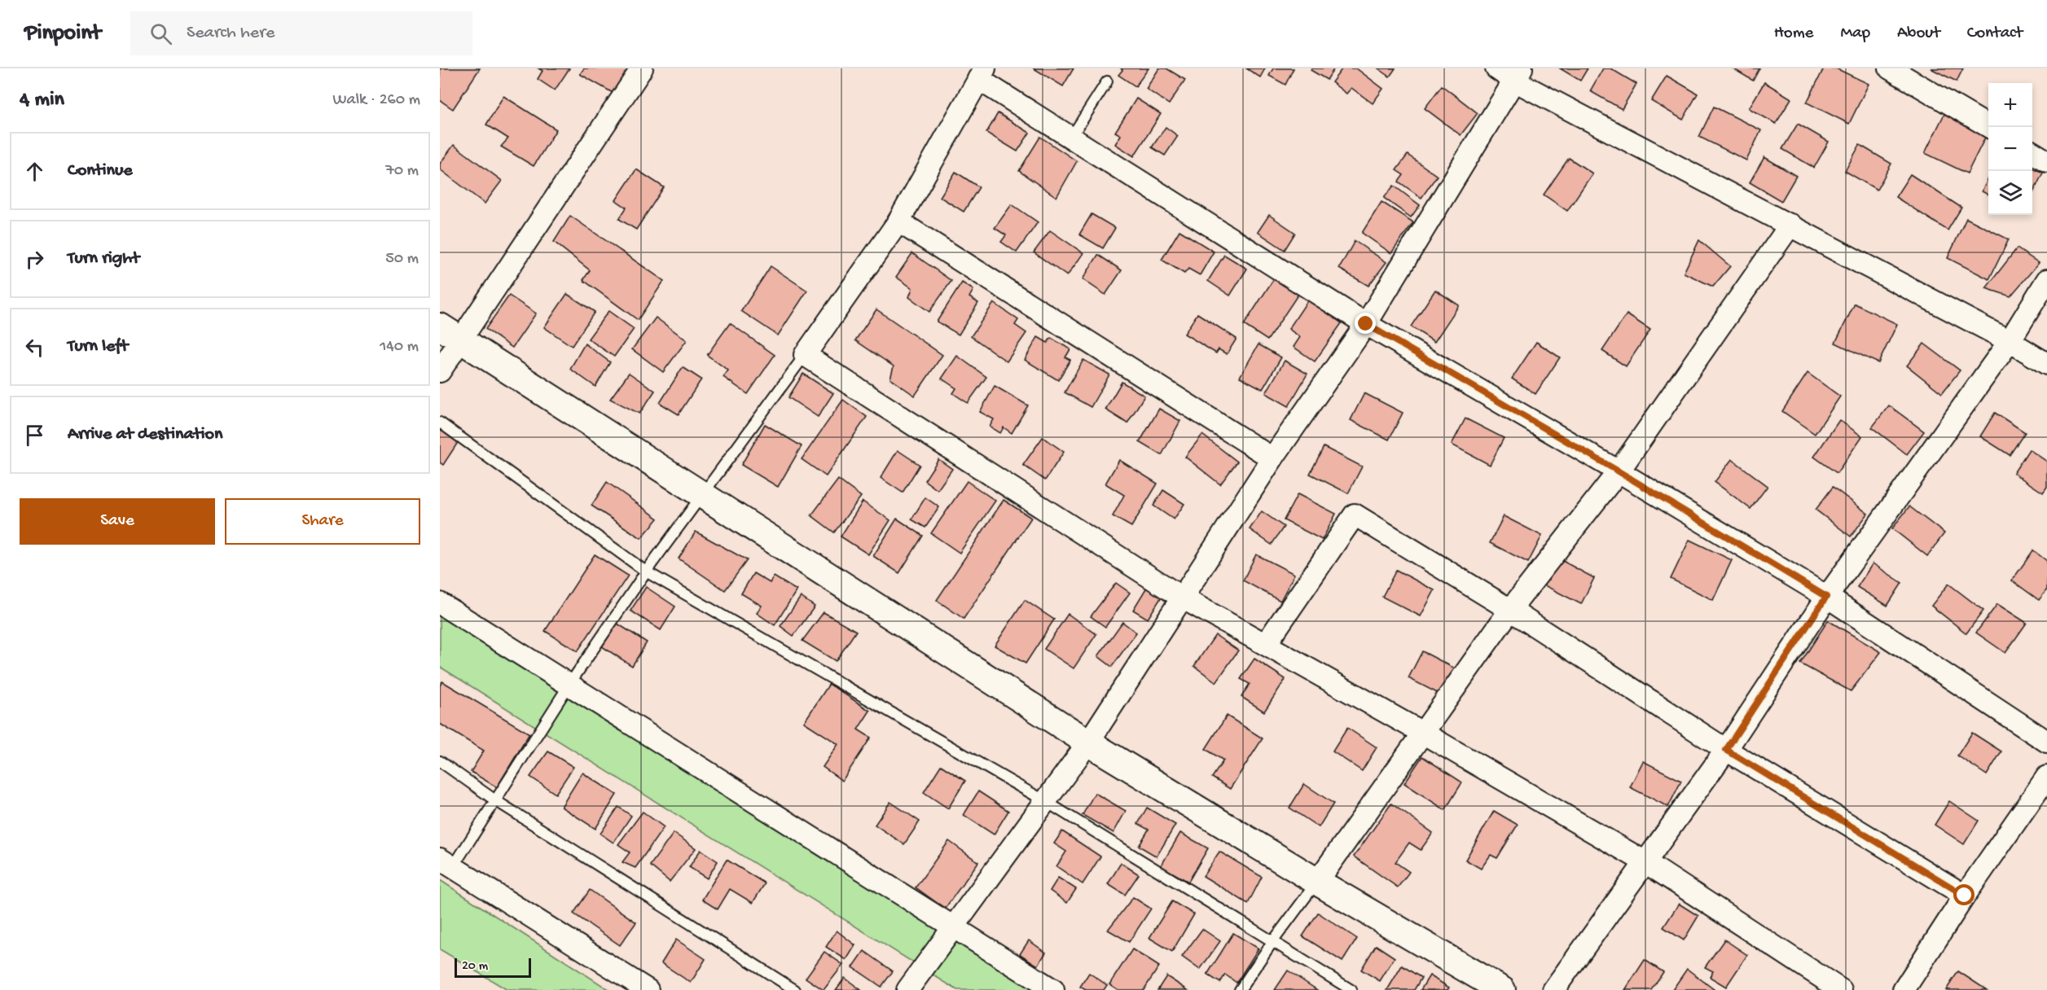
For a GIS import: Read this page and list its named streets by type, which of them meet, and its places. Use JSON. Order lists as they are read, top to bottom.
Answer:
{
  "scale_bar": "20 m",
  "page": {
    "header": "Pinpoint",
    "search": "Search here",
    "nav": [
      "Home",
      "Map",
      "About",
      "Contact"
    ],
    "heading": ["4 min", "Walk · 260 m"],
    "map_buttons": ["+", "−"],
    "list": [
      ["Continue", "70 m"],
      ["Turn right", "50 m"],
      ["Turn left", "140 m"],
      "Arrive at destination"
    ],
    "buttons": ["Save", "Share"],
    "scale": "20 m"
  }
}
